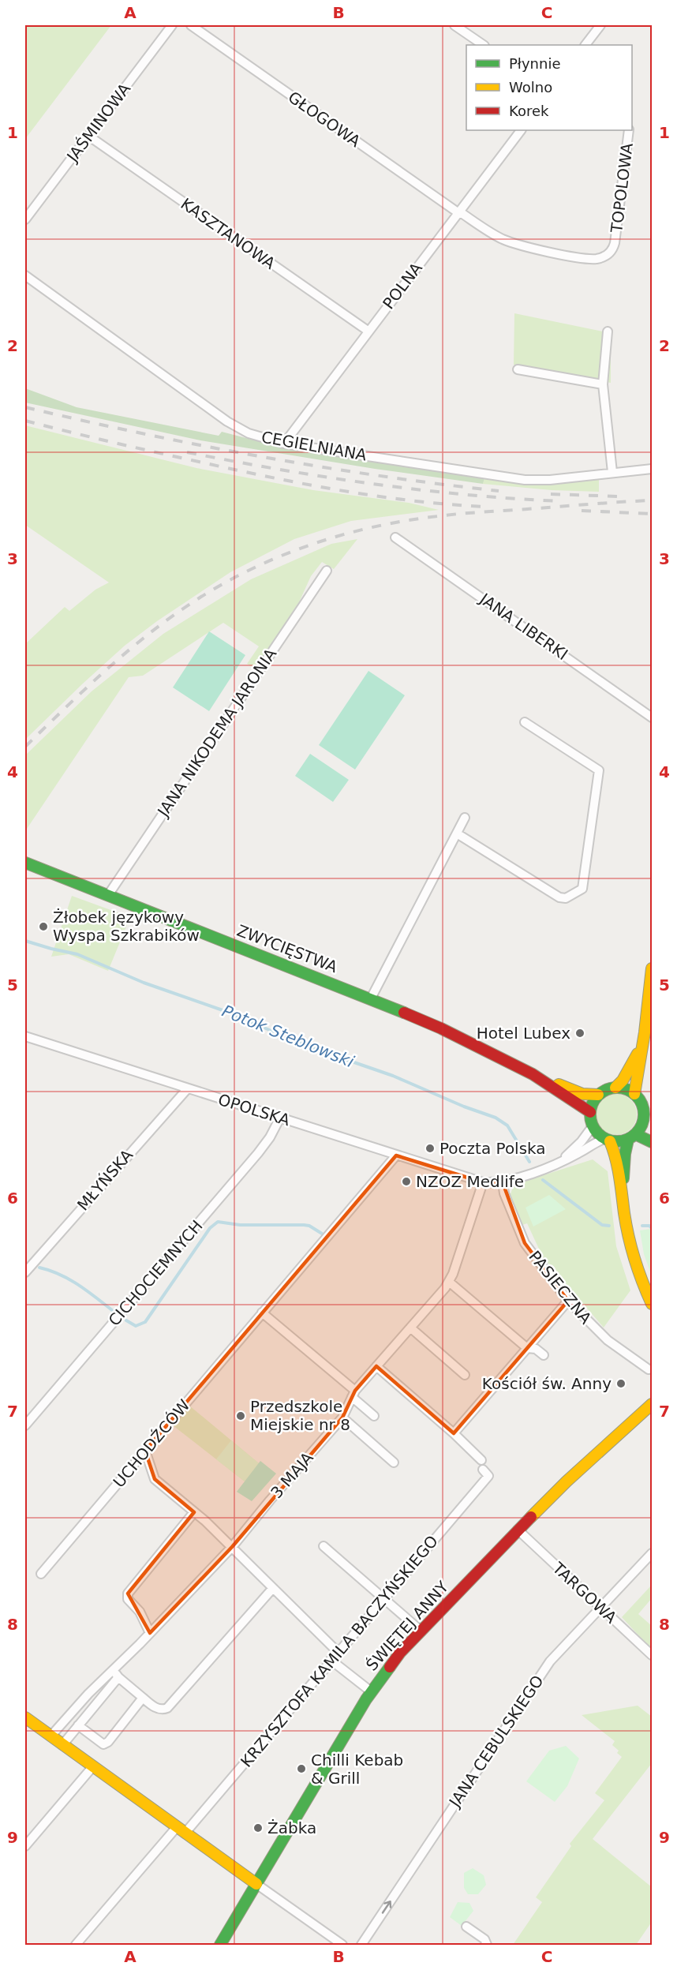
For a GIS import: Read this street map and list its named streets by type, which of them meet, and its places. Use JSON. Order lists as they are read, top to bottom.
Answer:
{
  "streets": {
    "street": [
      "GŁOGOWA",
      "JAŚMINOWA",
      "TOPOLOWA",
      "KASZTANOWA",
      "POLNA",
      "CEGIELNIANA",
      "JANA LIBERKI",
      "JANA NIKODEMA JARONIA",
      "ZWYCIĘSTWA",
      "OPOLSKA",
      "MŁYŃSKA",
      "CICHOCIEMNYCH",
      "PASIECZNA",
      "UCHODŹCÓW",
      "3 MAJA",
      "TARGOWA",
      "ŚWIĘTEJ ANNY",
      "KRZYSZTOFA KAMILA BACZYŃSKIEGO",
      "JANA CEBULSKIEGO"
    ]
  },
  "crossings": [
    ["GŁOGOWA", "TOPOLOWA"],
    ["GŁOGOWA", "POLNA"],
    ["JAŚMINOWA", "KASZTANOWA"],
    ["TOPOLOWA", "POLNA"],
    ["KASZTANOWA", "POLNA"],
    ["POLNA", "CEGIELNIANA"],
    ["JANA NIKODEMA JARONIA", "ZWYCIĘSTWA"],
    ["OPOLSKA", "MŁYŃSKA"],
    ["OPOLSKA", "CICHOCIEMNYCH"],
    ["OPOLSKA", "UCHODŹCÓW"],
    ["OPOLSKA", "3 MAJA"],
    ["TARGOWA", "ŚWIĘTEJ ANNY"],
    ["TARGOWA", "JANA CEBULSKIEGO"]
  ],
  "one_way": ["JANA CEBULSKIEGO"],
  "water": ["Potok Steblowski"],
  "places": [
    "Żłobek językowy Wyspa Szkrabików",
    "Hotel Lubex",
    "Poczta Polska",
    "NZOZ Medlife",
    "Kościół św. Anny",
    "Przedszkole Miejskie nr 8",
    "Chilli Kebab & Grill",
    "Żabka"
  ],
  "legend": ["Płynnie", "Wolno", "Korek"],
  "grid": {
    "columns": ["A", "B", "C"],
    "rows": [
      "1",
      "2",
      "3",
      "4",
      "5",
      "6",
      "7",
      "8",
      "9"
    ]
  }
}
